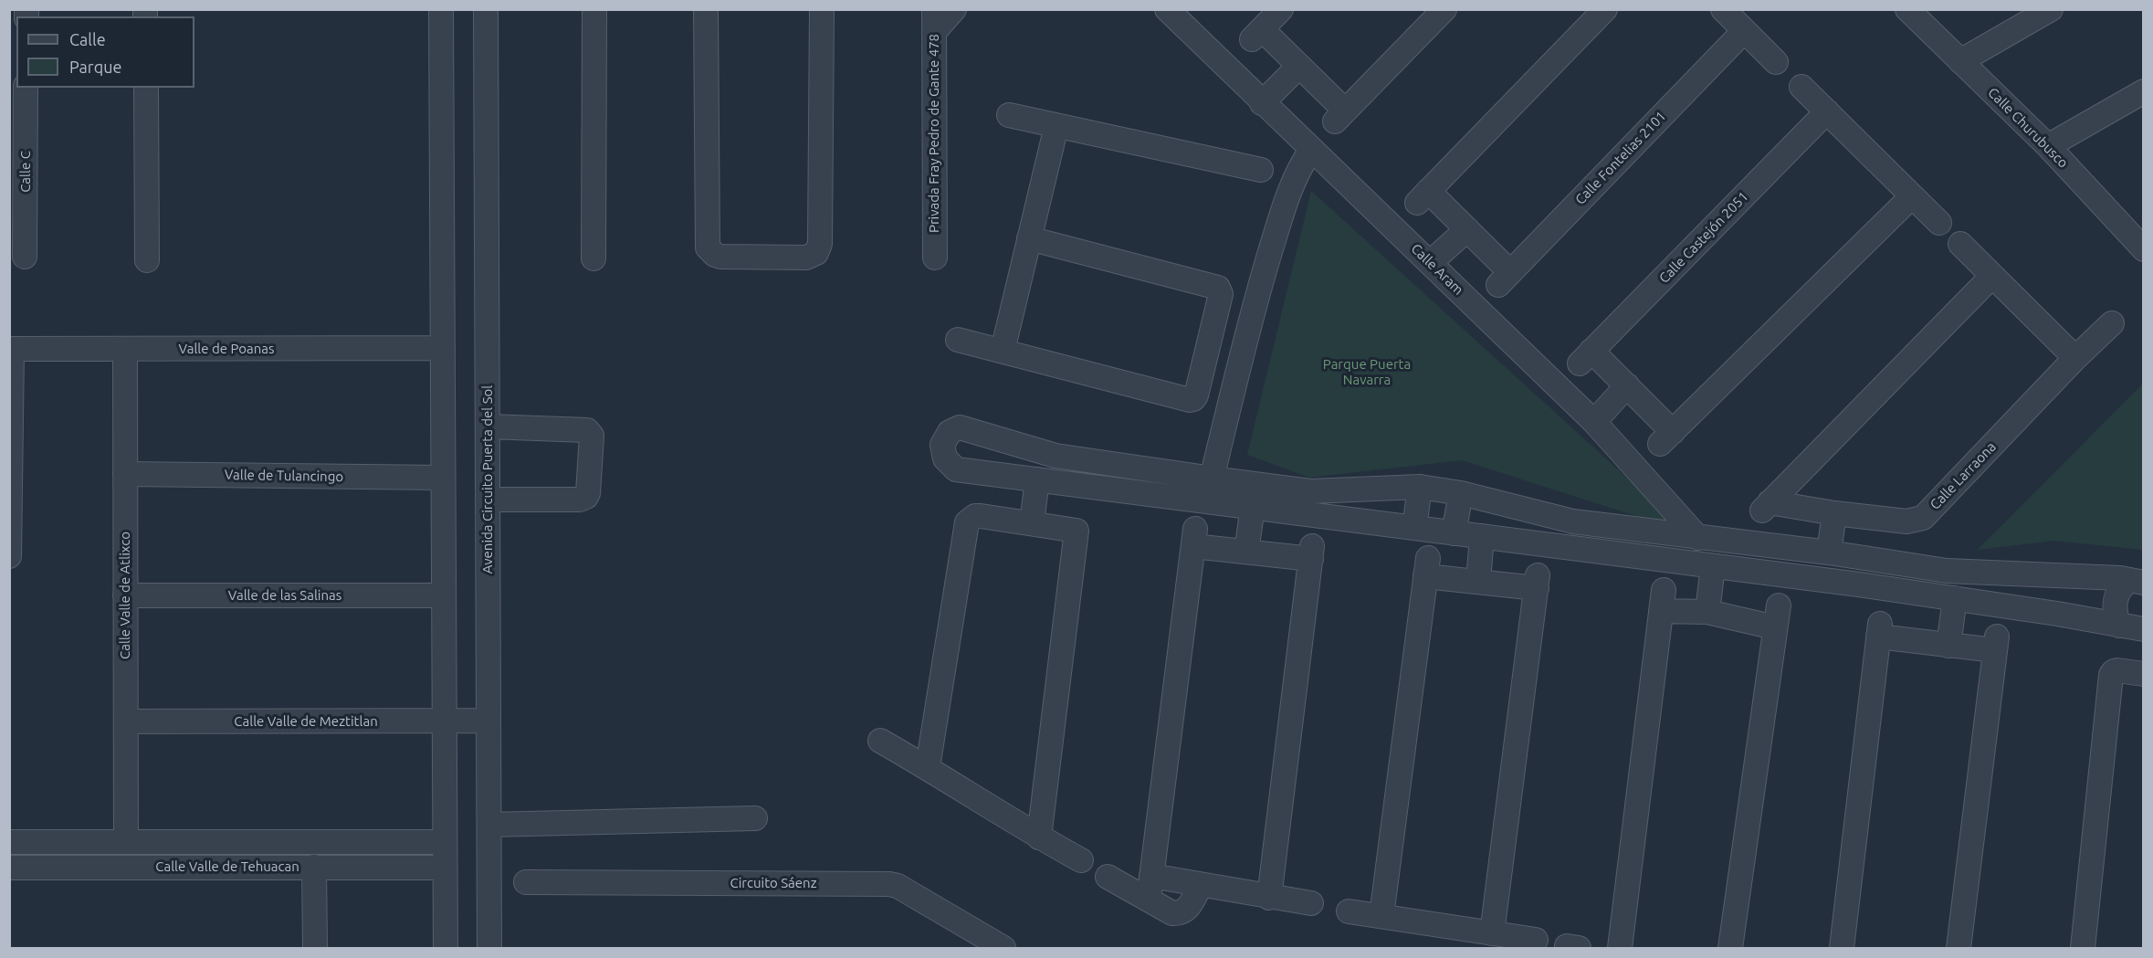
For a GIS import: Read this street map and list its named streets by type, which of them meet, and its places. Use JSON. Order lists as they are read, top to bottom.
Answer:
{
  "streets": {
    "street": [
      "Calle Churubusco",
      "Privada Fray Pedro de Gante 478",
      "Calle Fontelias 2101",
      "Calle C",
      "Calle Castejón 2051",
      "Calle Aram",
      "Valle de Poanas",
      "Valle de Tulancingo",
      "Calle Larraona",
      "Avenida Circuito Puerta del Sol",
      "Calle Valle de Atlixco",
      "Valle de las Salinas",
      "Calle Valle de Meztitlan",
      "Calle Valle de Tehuacan",
      "Circuito Sáenz"
    ]
  },
  "crossings": [
    ["Valle de Poanas", "Calle Valle de Atlixco"],
    ["Valle de Tulancingo", "Calle Valle de Atlixco"],
    ["Avenida Circuito Puerta del Sol", "Calle Valle de Meztitlan"],
    ["Calle Valle de Atlixco", "Valle de las Salinas"],
    ["Calle Valle de Atlixco", "Calle Valle de Meztitlan"],
    ["Calle Valle de Atlixco", "Calle Valle de Tehuacan"]
  ],
  "parks": ["Parque Puerta Navarra"],
  "legend": ["Calle", "Parque"]
}
